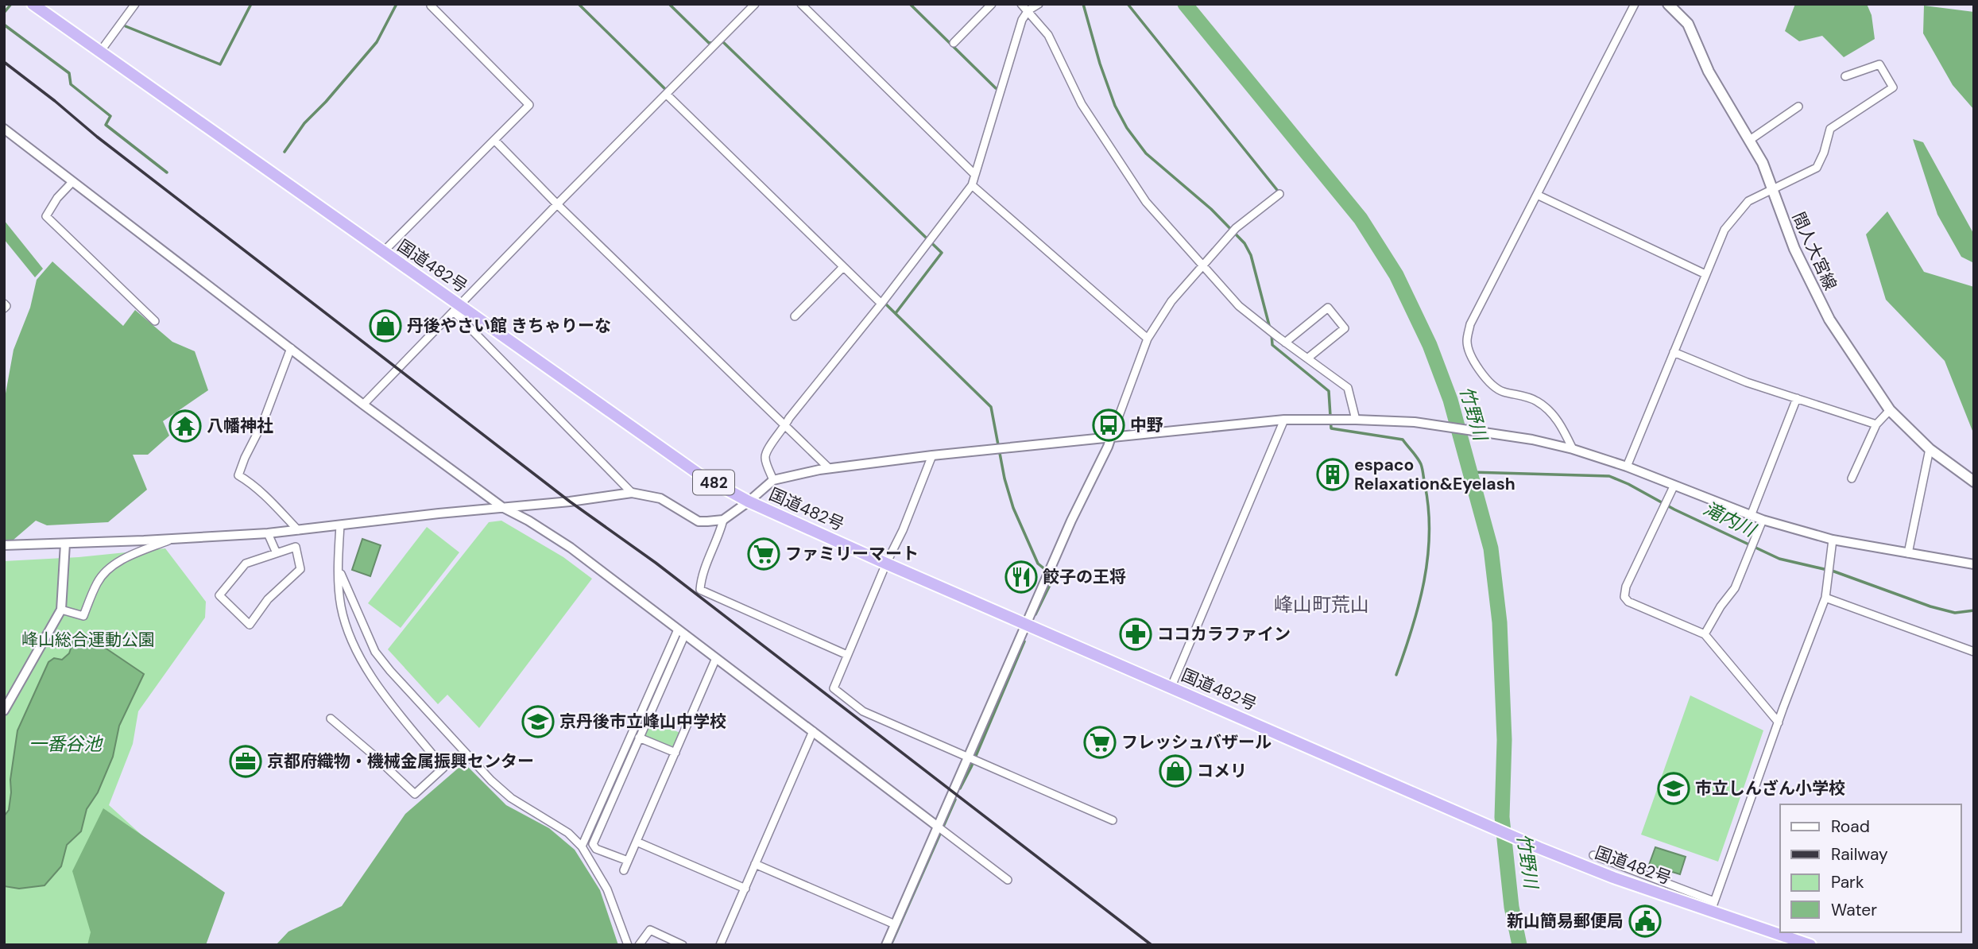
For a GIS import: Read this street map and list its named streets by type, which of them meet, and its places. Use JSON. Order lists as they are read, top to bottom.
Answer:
{
  "streets": {
    "highway": ["国道482号", "482"],
    "main road": ["間人大宮線"]
  },
  "districts": ["峰山町荒山"],
  "water": ["竹野川", "滝内川", "一番谷池"],
  "parks": ["峰山総合運動公園"],
  "places": {
    "shop": ["丹後やさい館 きちゃりーな", "コメリ"],
    "bus stop": ["中野"],
    "temple": ["八幡神社"],
    "building": ["espaco Relaxation&Eyelash"],
    "supermarket": ["ファミリーマート", "フレッシュバザール"],
    "restaurant": ["餃子の王将"],
    "pharmacy": ["ココカラファイン"],
    "school or university": ["京丹後市立峰山中学校", "市立しんざん小学校"],
    "office": ["京都府織物・機械金属振興センター"],
    "public building": ["新山簡易郵便局"]
  },
  "legend": [
    "Road",
    "Railway",
    "Park",
    "Water"
  ]
}
